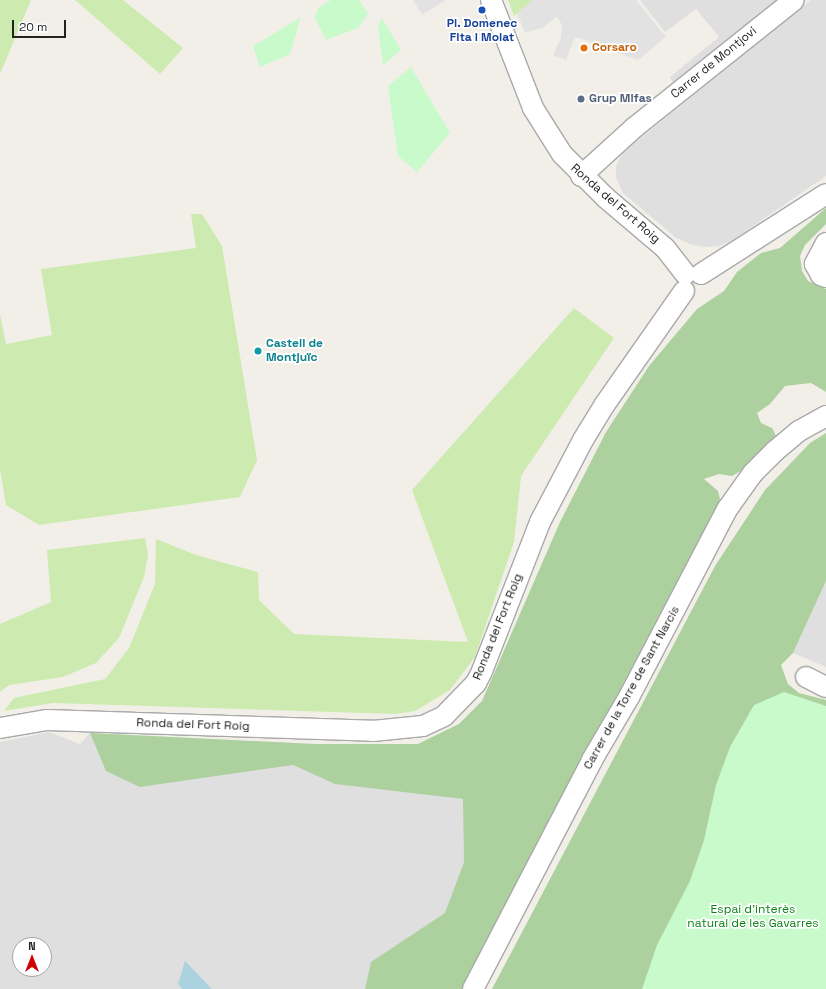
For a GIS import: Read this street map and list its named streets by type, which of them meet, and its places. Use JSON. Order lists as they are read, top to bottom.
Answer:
{
  "streets": {
    "street": ["Carrer de Montjovi", "Ronda del Fort Roig", "Carrer de la Torre de Sant Narcís"]
  },
  "crossings": [
    ["Carrer de Montjovi", "Ronda del Fort Roig"]
  ],
  "parks": ["Espai d'interès natural de les Gavarres"],
  "places": [
    "Pl. Domenec Fita i Molat",
    "Corsaro",
    "Grup Mifas",
    "Castell de Montjuïc"
  ],
  "scale_bar": "20 m",
  "north": "top"
}
